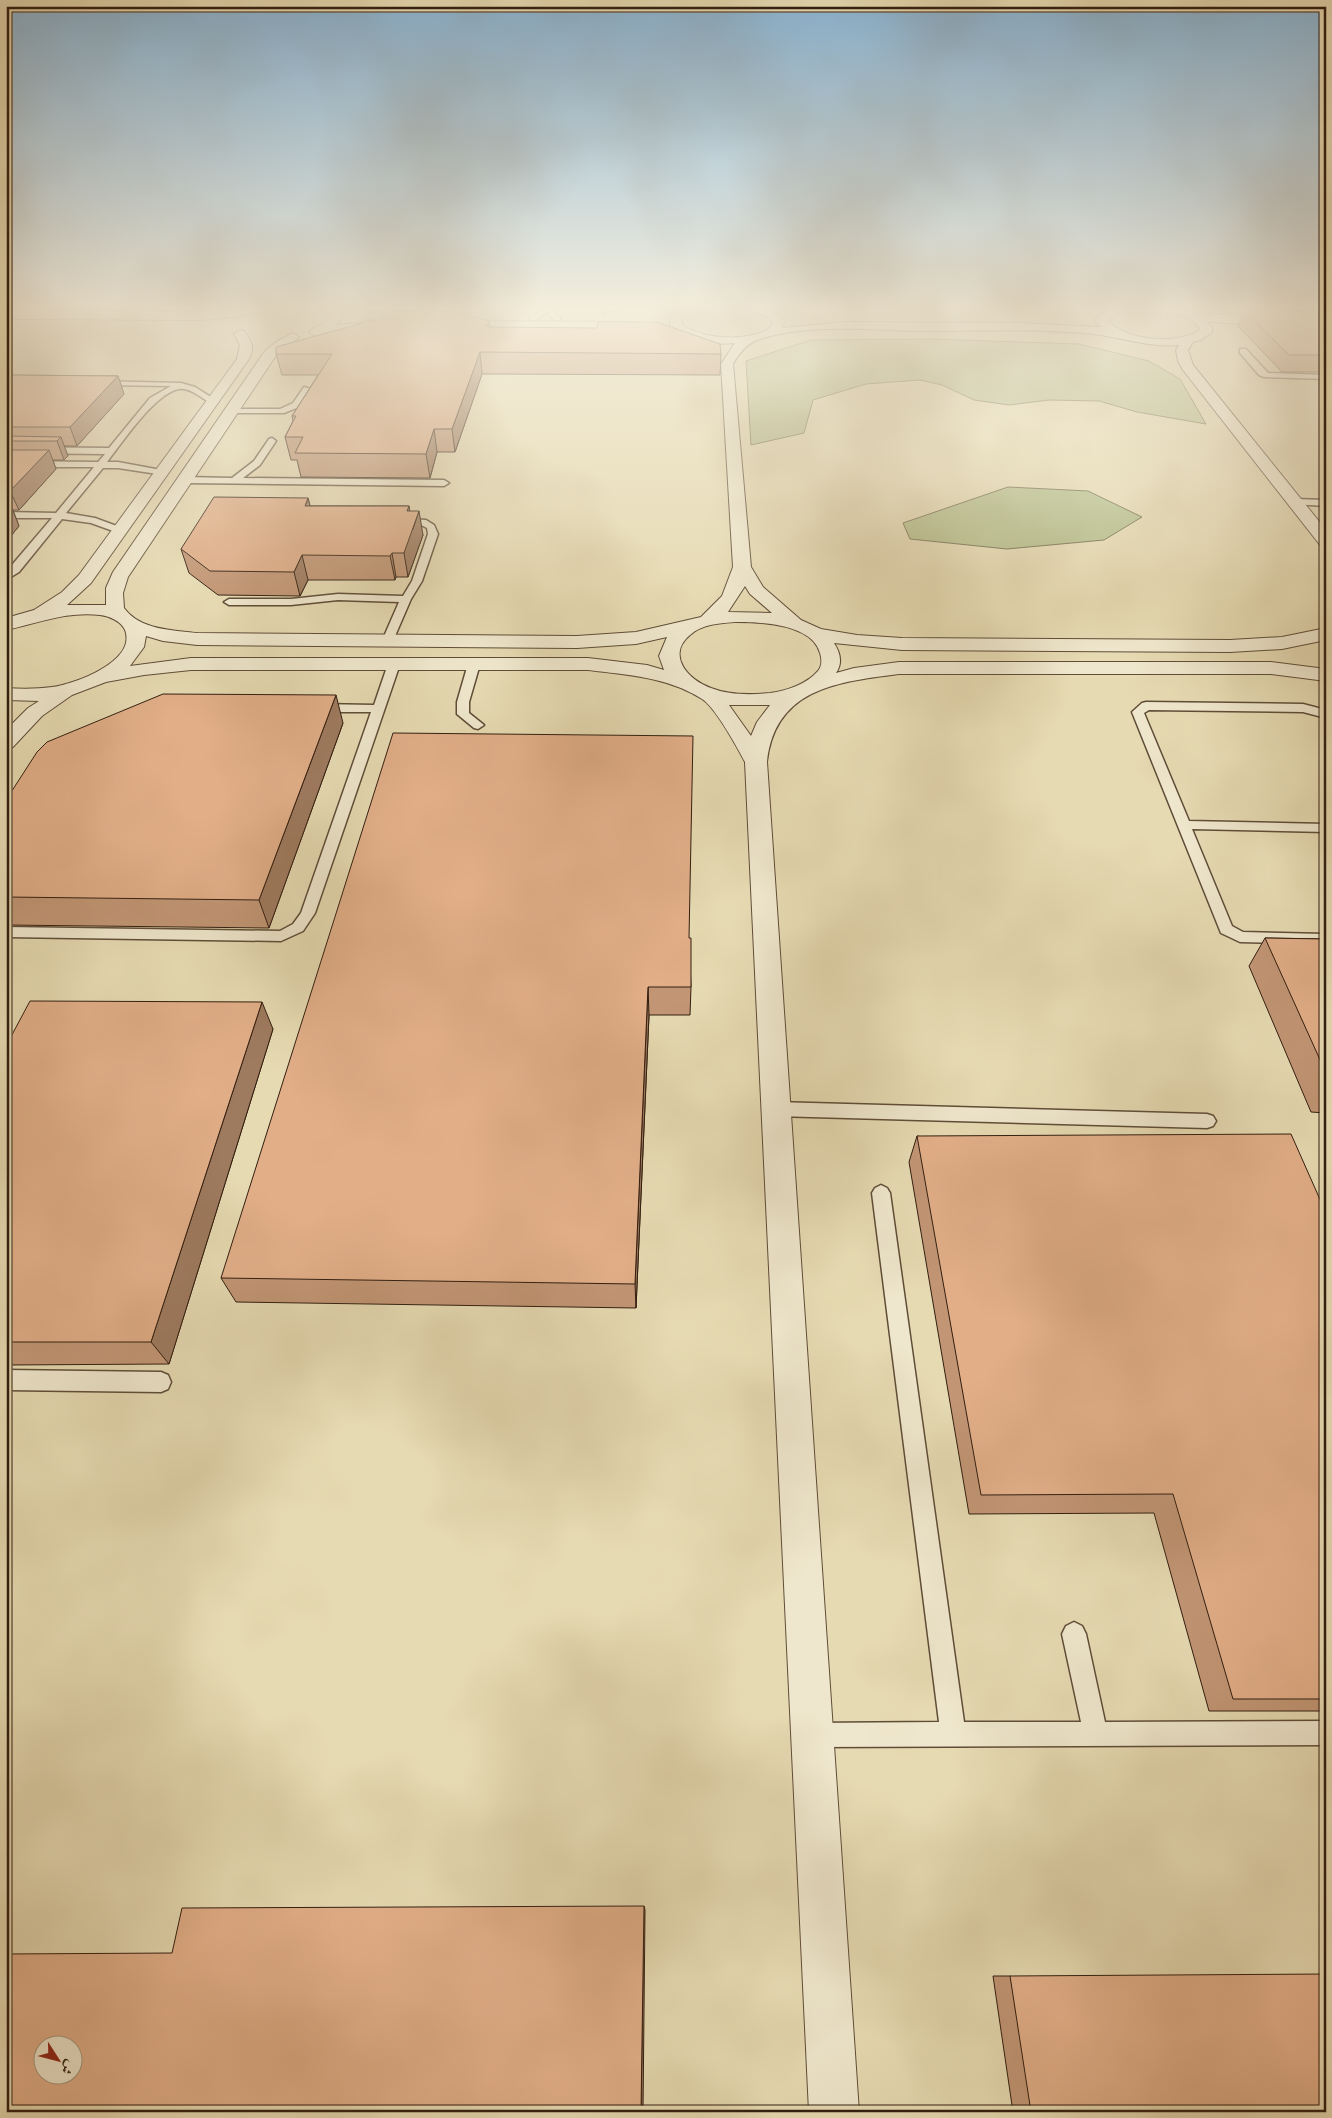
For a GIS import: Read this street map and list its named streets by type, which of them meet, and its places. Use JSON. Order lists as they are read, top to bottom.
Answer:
{
  "north": "bottom right"
}
